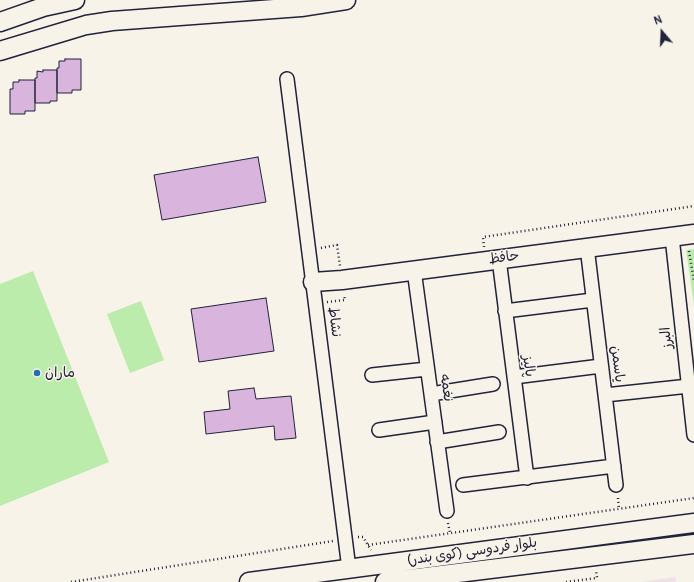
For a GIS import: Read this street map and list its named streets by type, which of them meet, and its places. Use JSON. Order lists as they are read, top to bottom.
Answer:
{
  "streets": {
    "street": [
      "حافظ",
      "نشاط",
      "البرز",
      "یاسمن",
      "پالیز",
      "نغمه",
      "بلوار فردوسی (کوی بندر)"
    ]
  },
  "crossings": [
    ["حافظ", "نشاط"],
    ["حافظ", "البرز"],
    ["حافظ", "یاسمن"],
    ["حافظ", "پالیز"],
    ["حافظ", "نغمه"],
    ["نشاط", "بلوار فردوسی (کوی بندر)"]
  ],
  "places": ["ماران"],
  "north": "top"
}
